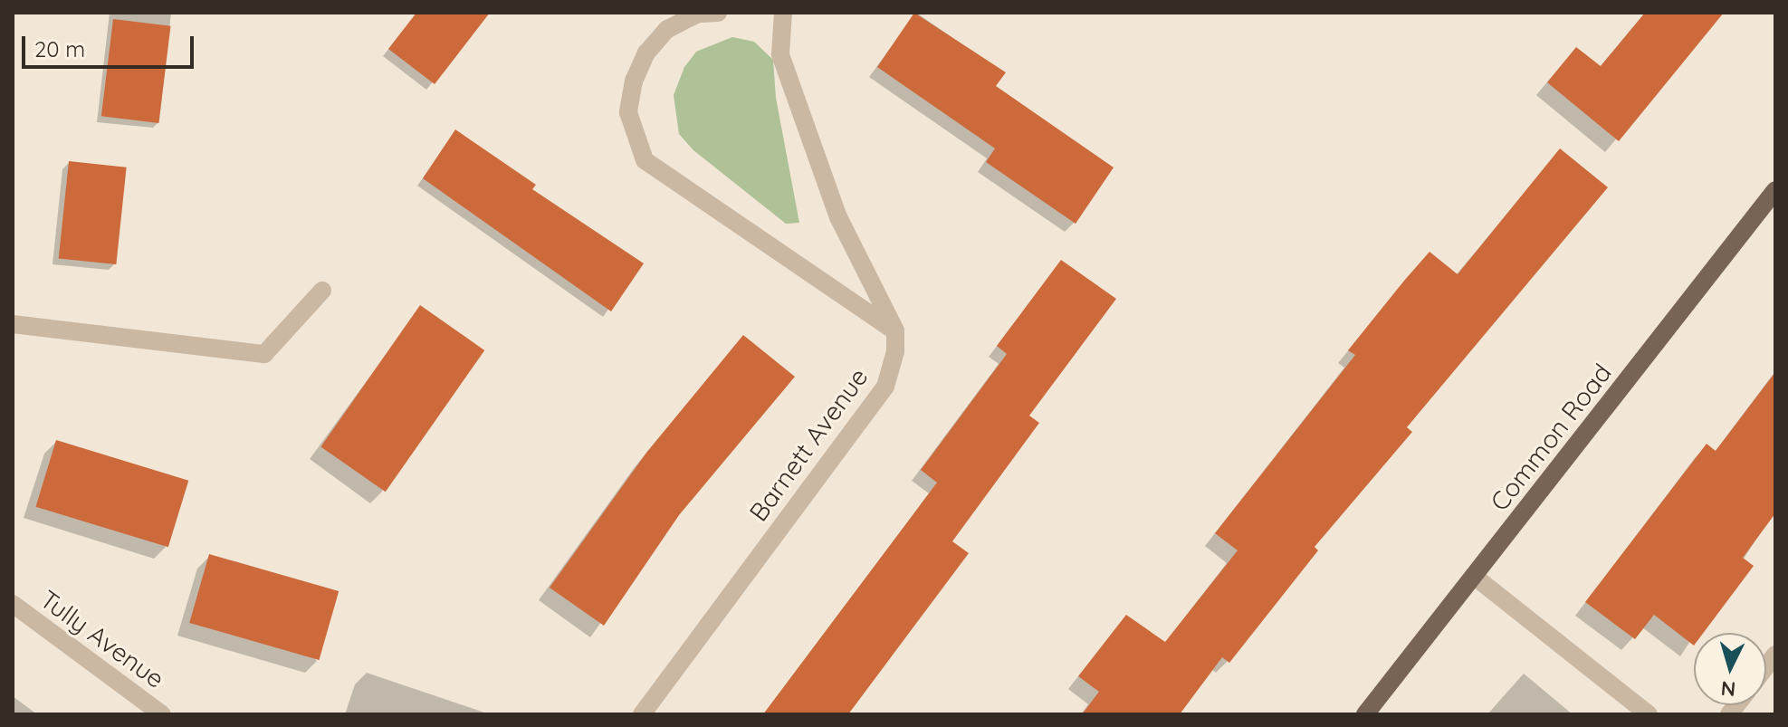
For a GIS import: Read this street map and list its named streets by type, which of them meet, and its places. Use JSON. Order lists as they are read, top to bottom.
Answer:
{
  "streets": {
    "main road": ["Common Road"],
    "street": ["Barnett Avenue", "Tully Avenue"]
  },
  "scale_bar": "20 m",
  "north": "bottom"
}
